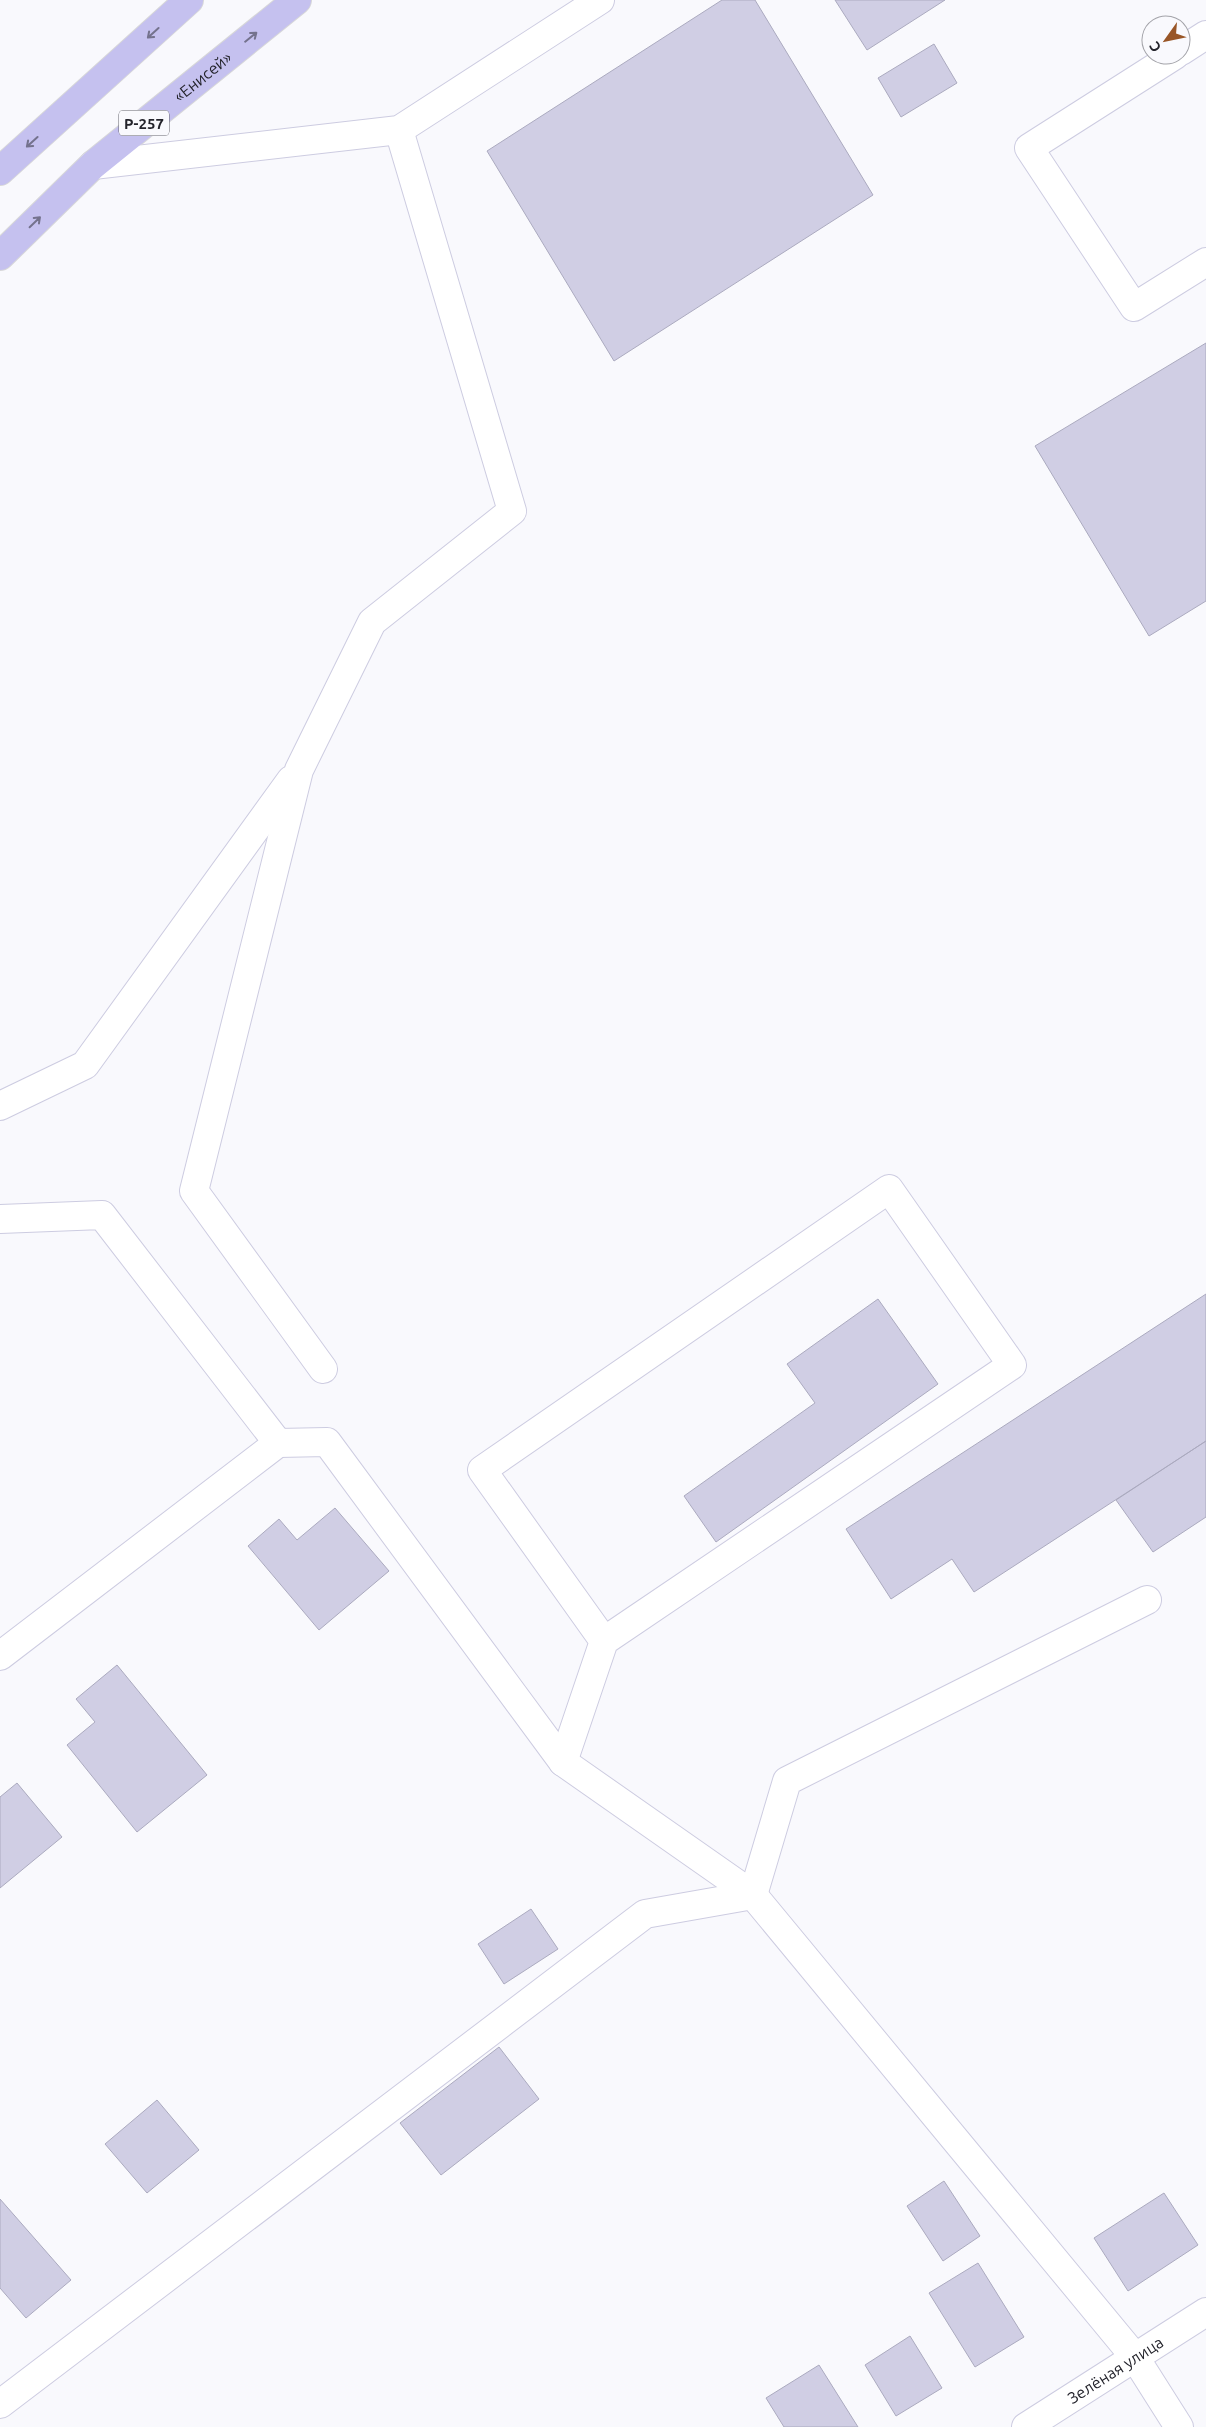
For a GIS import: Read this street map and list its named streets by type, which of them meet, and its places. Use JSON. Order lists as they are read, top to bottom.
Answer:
{
  "streets": {
    "highway": ["«Енисей»", "Р-257"],
    "street": ["Зелёная улица"]
  },
  "north": "bottom left"
}
